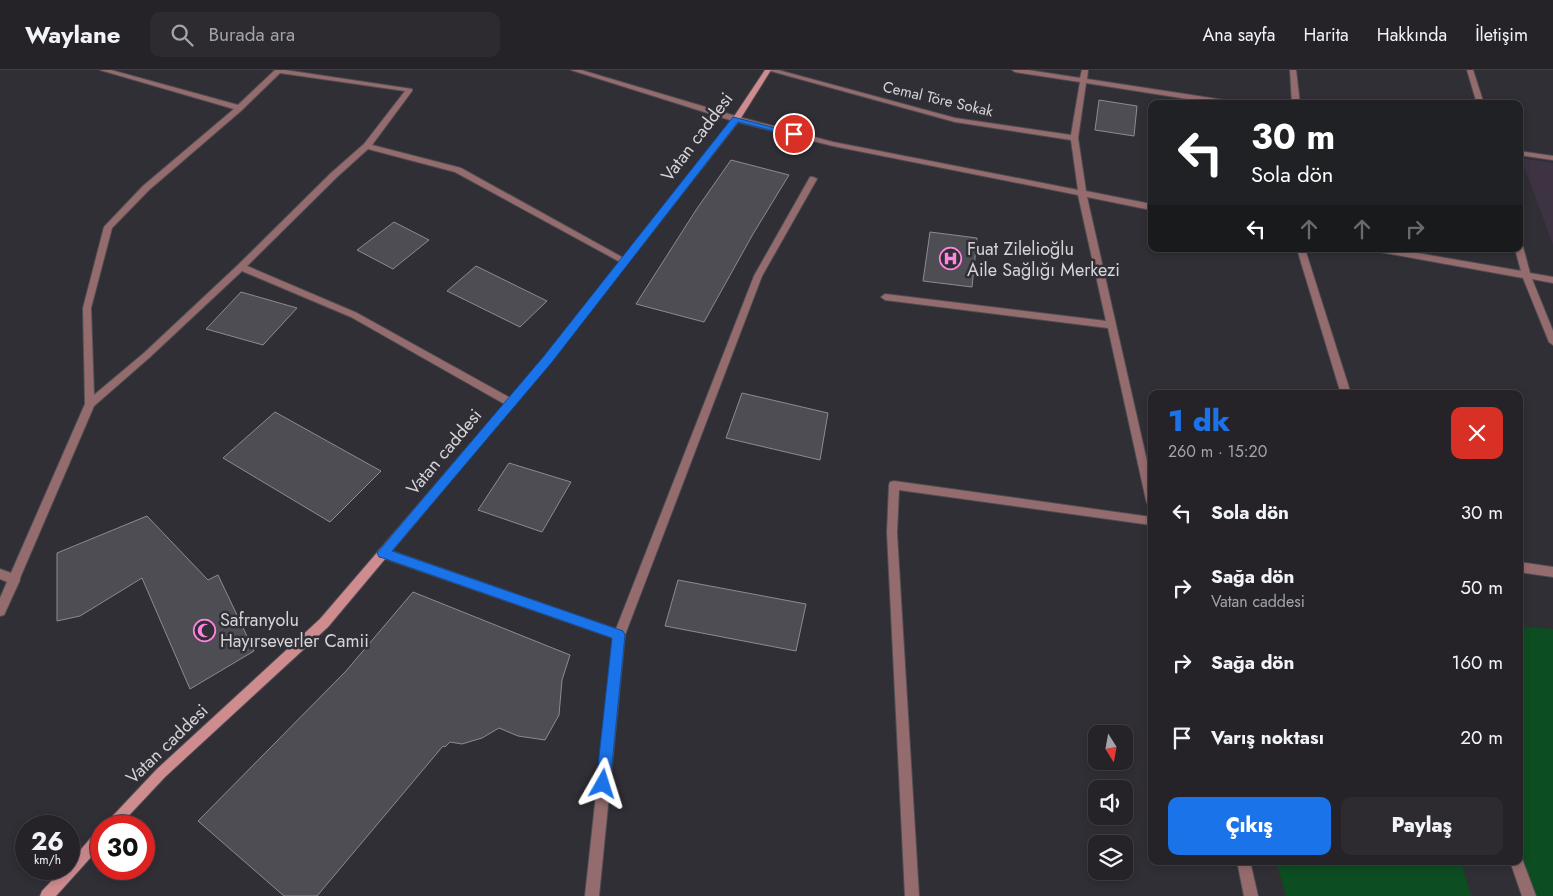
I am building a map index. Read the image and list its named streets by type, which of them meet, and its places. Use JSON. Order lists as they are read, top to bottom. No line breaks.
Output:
{"streets":{"street":["Cemal Töre Sokak","Vatan caddesi"]},"crossings":[["Cemal Töre Sokak","Vatan caddesi"]],"places":{"hospital":["Fuat Zilelioğlu Aile Sağlığı Merkezi"],"mosque":["Safranyolu Hayırseverler Camii"]},"north":"bottom","page":{"header":"Waylane","search":"Burada ara","nav":["Ana sayfa","Harita","Hakkında","İletişim"],"turn":["30 m","Sola dön"],"heading":["1 dk","260 m · 15:20"],"list":[{"name":"Sola dön","value":"30 m"},{"name":"Sağa dön","note":"Vatan caddesi","value":"50 m"},{"name":"Sağa dön","value":"160 m"},{"name":"Varış noktası","value":"20 m"}],"buttons":["Çıkış","Paylaş"],"speed":"26 km/h","limit":"30"}}
